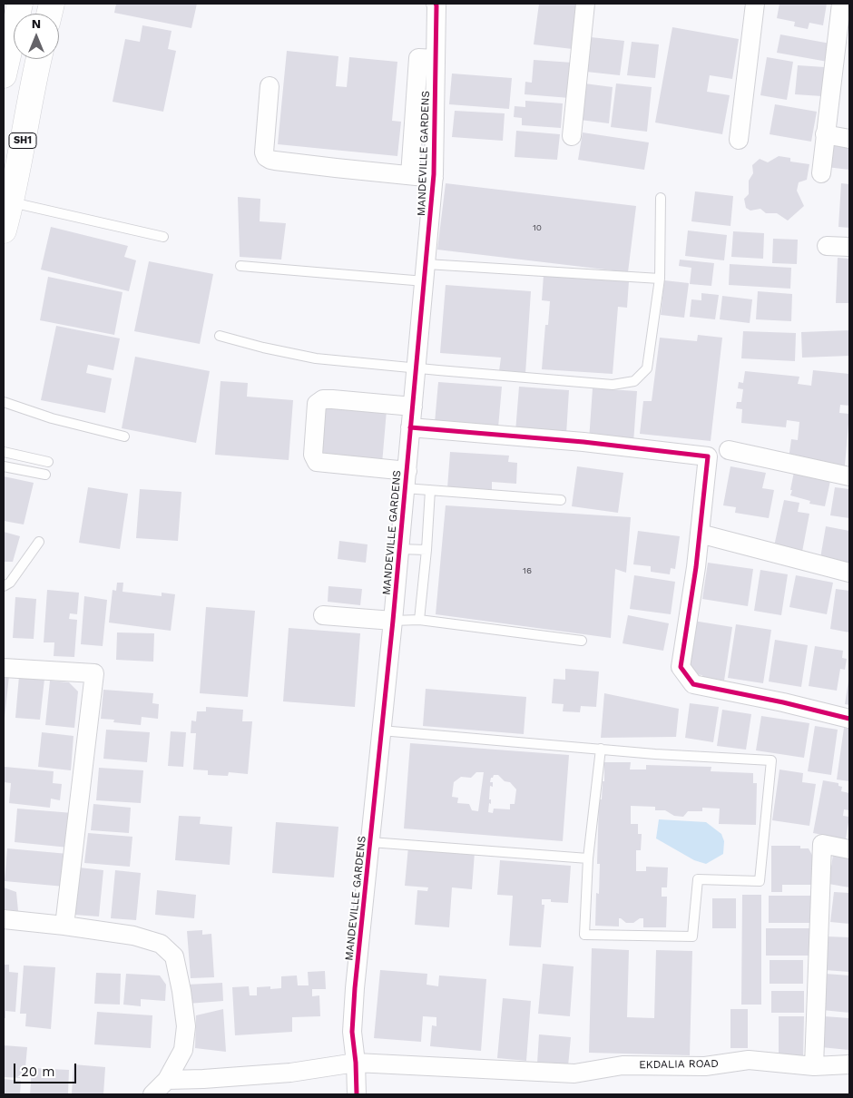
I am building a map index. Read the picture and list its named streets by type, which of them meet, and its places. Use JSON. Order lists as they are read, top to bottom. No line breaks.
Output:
{"streets":{"main road":["SH1"],"street":["MANDEVILLE GARDENS","EKDALIA ROAD"]},"crossings":[["MANDEVILLE GARDENS","EKDALIA ROAD"]],"house_numbers":["10","16"],"scale_bar":"20 m","north":"top"}
